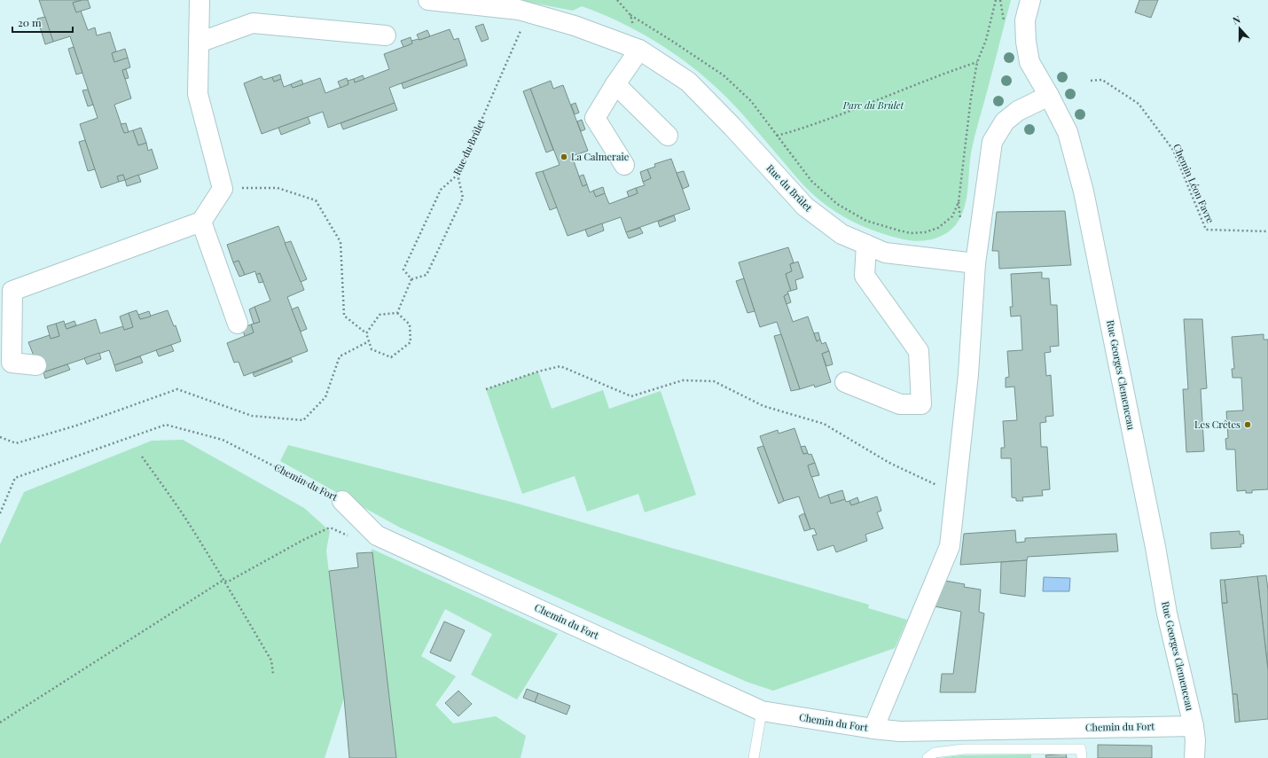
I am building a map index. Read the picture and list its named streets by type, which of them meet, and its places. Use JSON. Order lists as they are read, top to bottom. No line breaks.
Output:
{"streets":{"street":["Rue du Brûlet","Rue Georges Clemenceau","Chemin du Fort"],"path":["Chemin Léon Favre"]},"crossings":[["Rue Georges Clemenceau","Chemin du Fort"]],"parks":["Parc du Brûlet"],"places":["La Calmeraie","Les Crêtes"],"scale_bar":"20 m","north":"top"}
